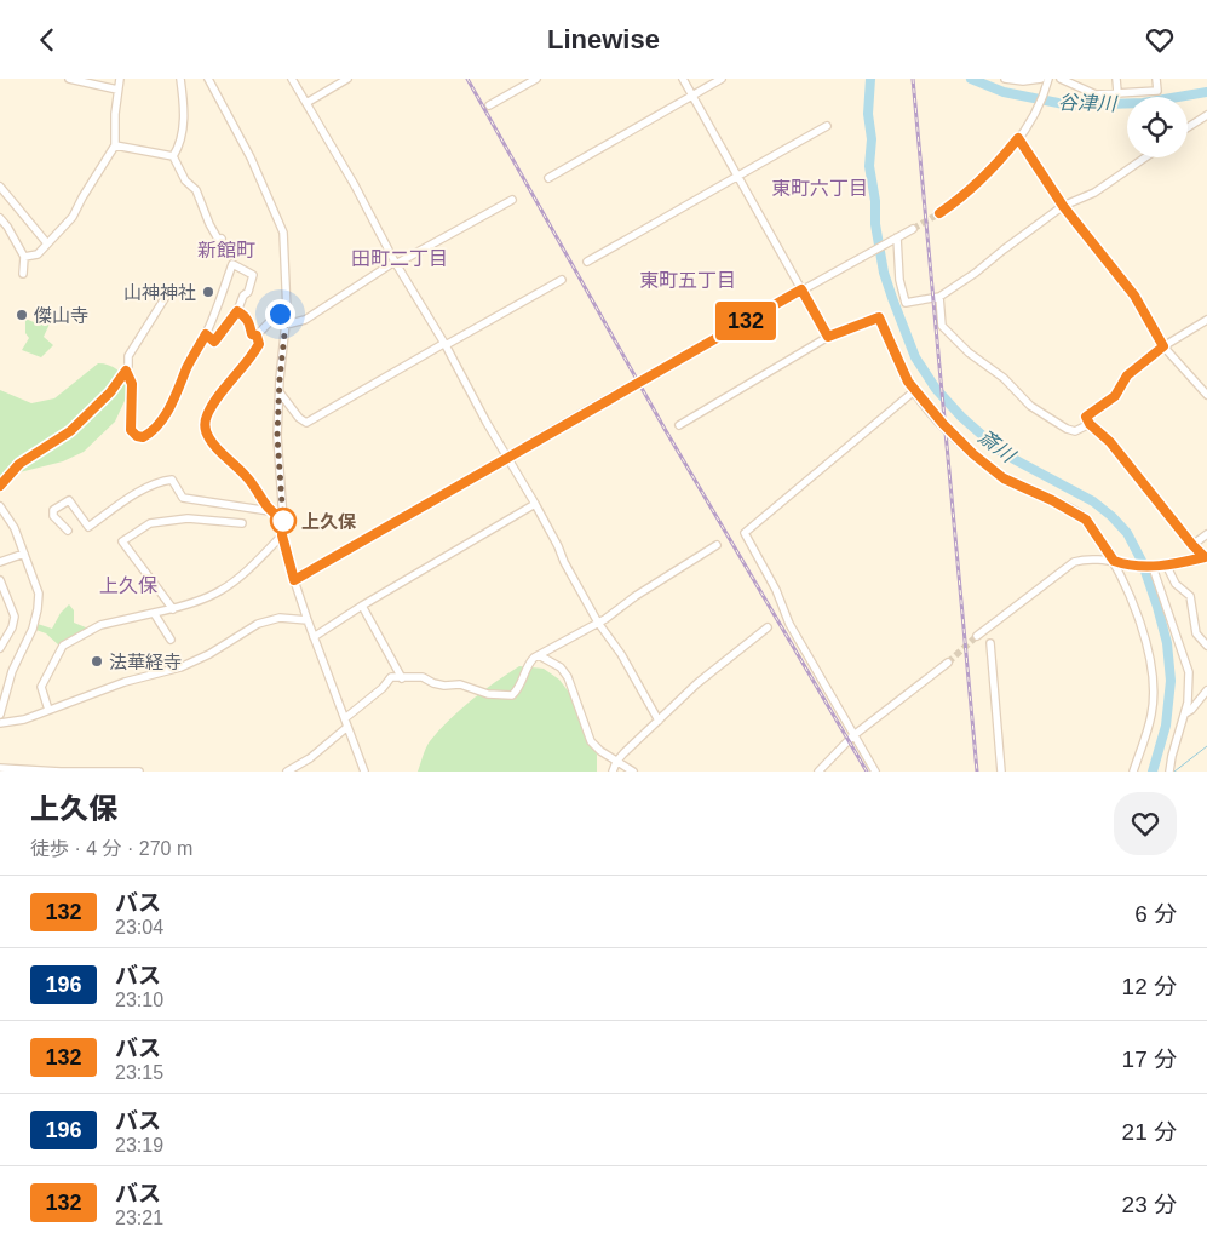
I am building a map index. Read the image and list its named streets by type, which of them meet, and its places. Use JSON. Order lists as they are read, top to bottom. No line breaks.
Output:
{"districts":["東町六丁目","新館町","田町二丁目","東町五丁目","上久保"],"water":["谷津川","斎川"],"places":["山神神社","傑山寺","上久保","法華経寺"],"lines":["bus line 132"],"page":{"header":"Linewise","on_map":"132","heading":["上久保","徒歩 · 4 分 · 270 m"],"list":[{"mark":"132","name":"バス","note":"23:04","value":"6 分"},{"mark":"196","name":"バス","note":"23:10","value":"12 分"},{"mark":"132","name":"バス","note":"23:15","value":"17 分"},{"mark":"196","name":"バス","note":"23:19","value":"21 分"},{"mark":"132","name":"バス","note":"23:21","value":"23 分"}]}}
